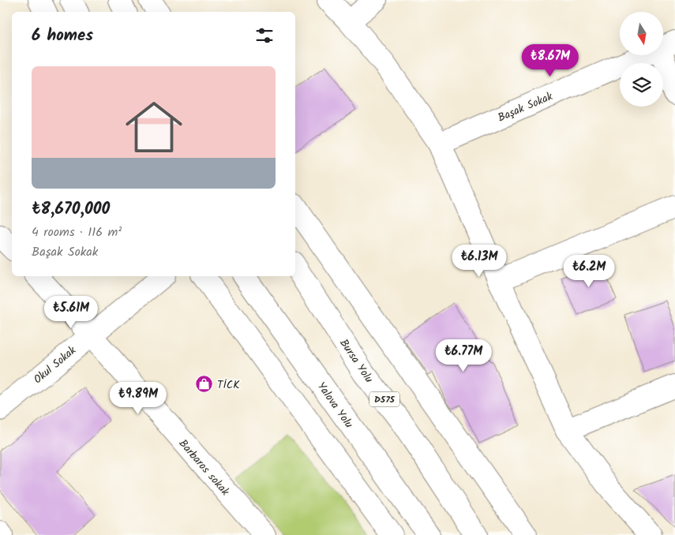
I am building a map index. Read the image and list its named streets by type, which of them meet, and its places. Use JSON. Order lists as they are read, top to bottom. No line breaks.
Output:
{"streets":{"main road":["Başak Sokak","Bursa Yolu","Okul Sokak","D575","Yalova Yolu","Barbaros sokak"]},"crossings":[["Okul Sokak","Barbaros sokak"]],"places":{"shop":["TİCK"]},"north":"bottom","page":{"heading":"6 homes","price":["₺8.67M","₺6.13M","₺6.2M","₺5.61M","₺6.77M","₺9.89M"],"list":[{"name":"₺8,670,000","note":"4 rooms · 116 m² · Başak Sokak"}]}}
